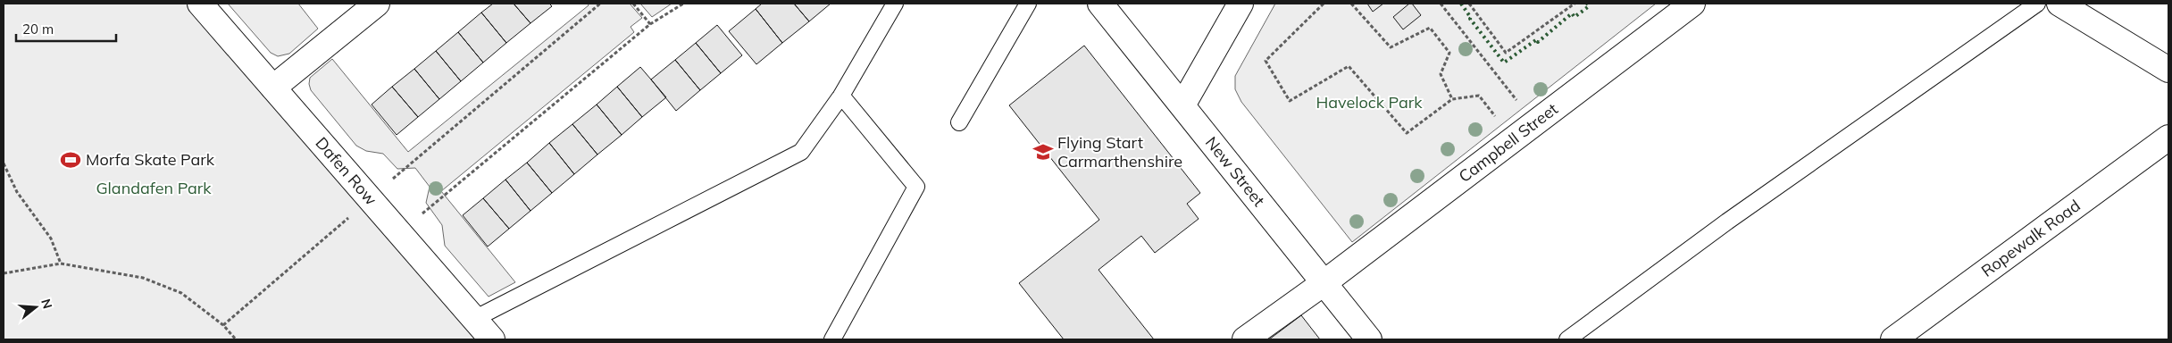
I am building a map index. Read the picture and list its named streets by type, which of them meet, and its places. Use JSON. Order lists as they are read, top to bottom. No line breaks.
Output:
{"streets":{"street":["Campbell Street","Dafen Row","New Street","Ropewalk Road"]},"crossings":[["Campbell Street","New Street"]],"parks":["Havelock Park","Glandafen Park"],"places":{"school or university":["Flying Start Carmarthenshire"],"sports":["Morfa Skate Park"]},"scale_bar":"20 m","north":"right"}
